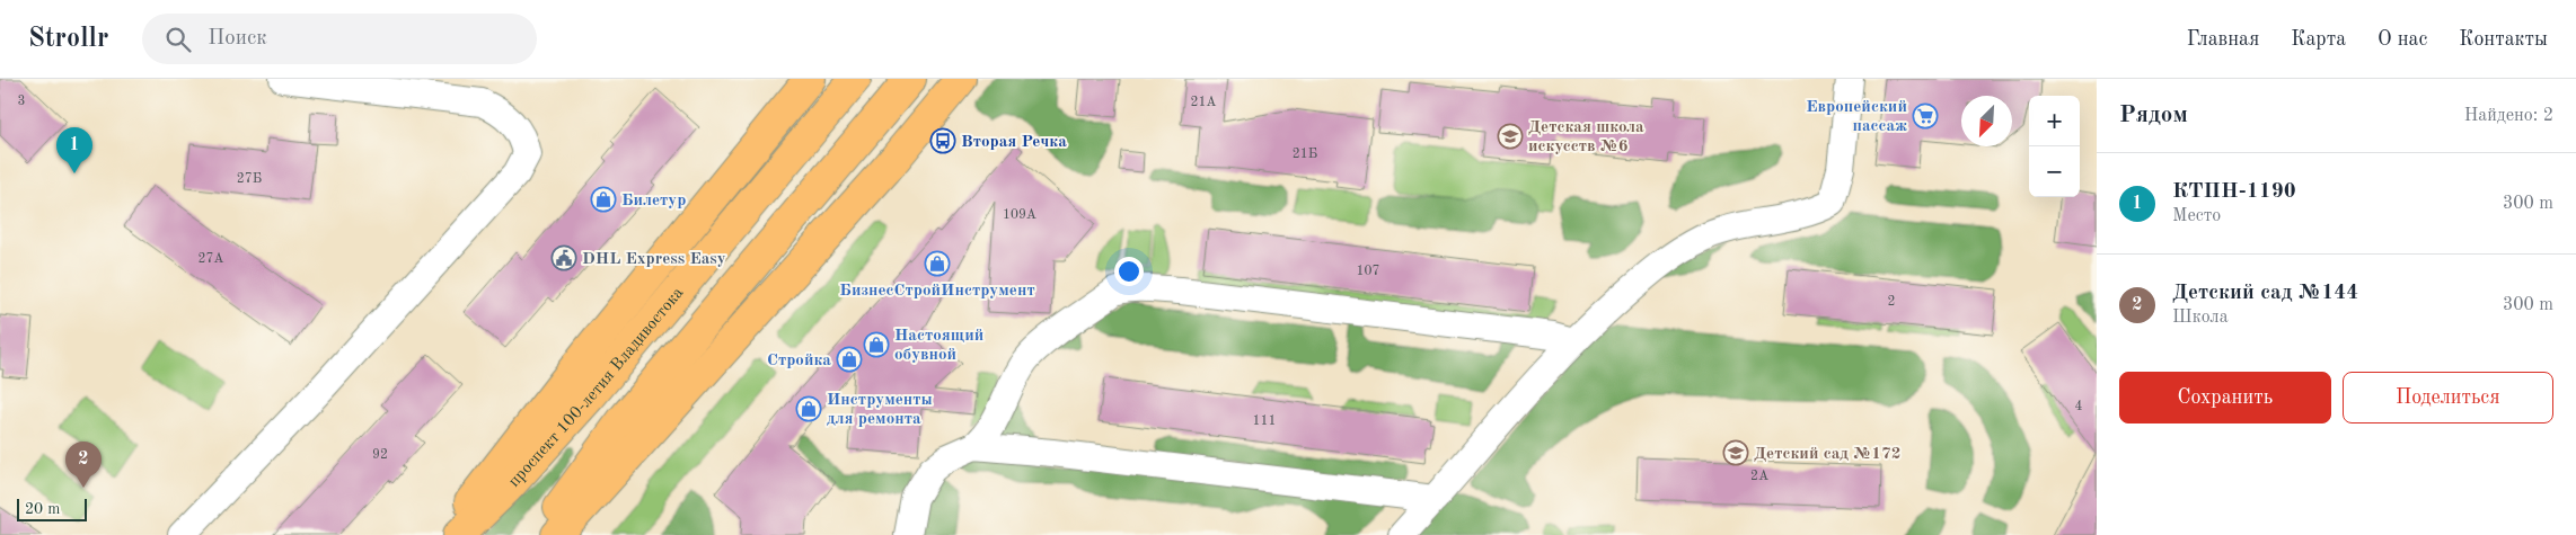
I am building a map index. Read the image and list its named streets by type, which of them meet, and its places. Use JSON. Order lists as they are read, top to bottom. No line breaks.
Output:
{"streets":{"highway":["проспект 100-летия Владивостока"]},"places":{"supermarket":["Европейский пассаж"],"school or university":["Детская школа искусств №6","Детский сад №172"],"bus stop":["Вторая Речка"],"shop":["Билетур","БизнесСтройИнструмент","Настоящий обувной","Стройка","Инструменты для ремонта"],"public building":["DHL Express Easy"]},"house_numbers":["3","21А","21Б","27Б","109А","27А","107","2","4","111","92","2А"],"scale_bar":"20 m","north":"bottom left","page":{"header":"Strollr","search":"Поиск","nav":["Главная","Карта","О нас","Контакты"],"heading":["Рядом","Найдено: 2"],"map_buttons":["+","−"],"pins":["1","2"],"list":[{"mark":"1","name":"КТПН-1190","note":"Место","value":"300 m"},{"mark":"2","name":"Детский сад №144","note":"Школа","value":"300 m"}],"buttons":["Сохранить","Поделиться"],"scale":"20 m"}}
